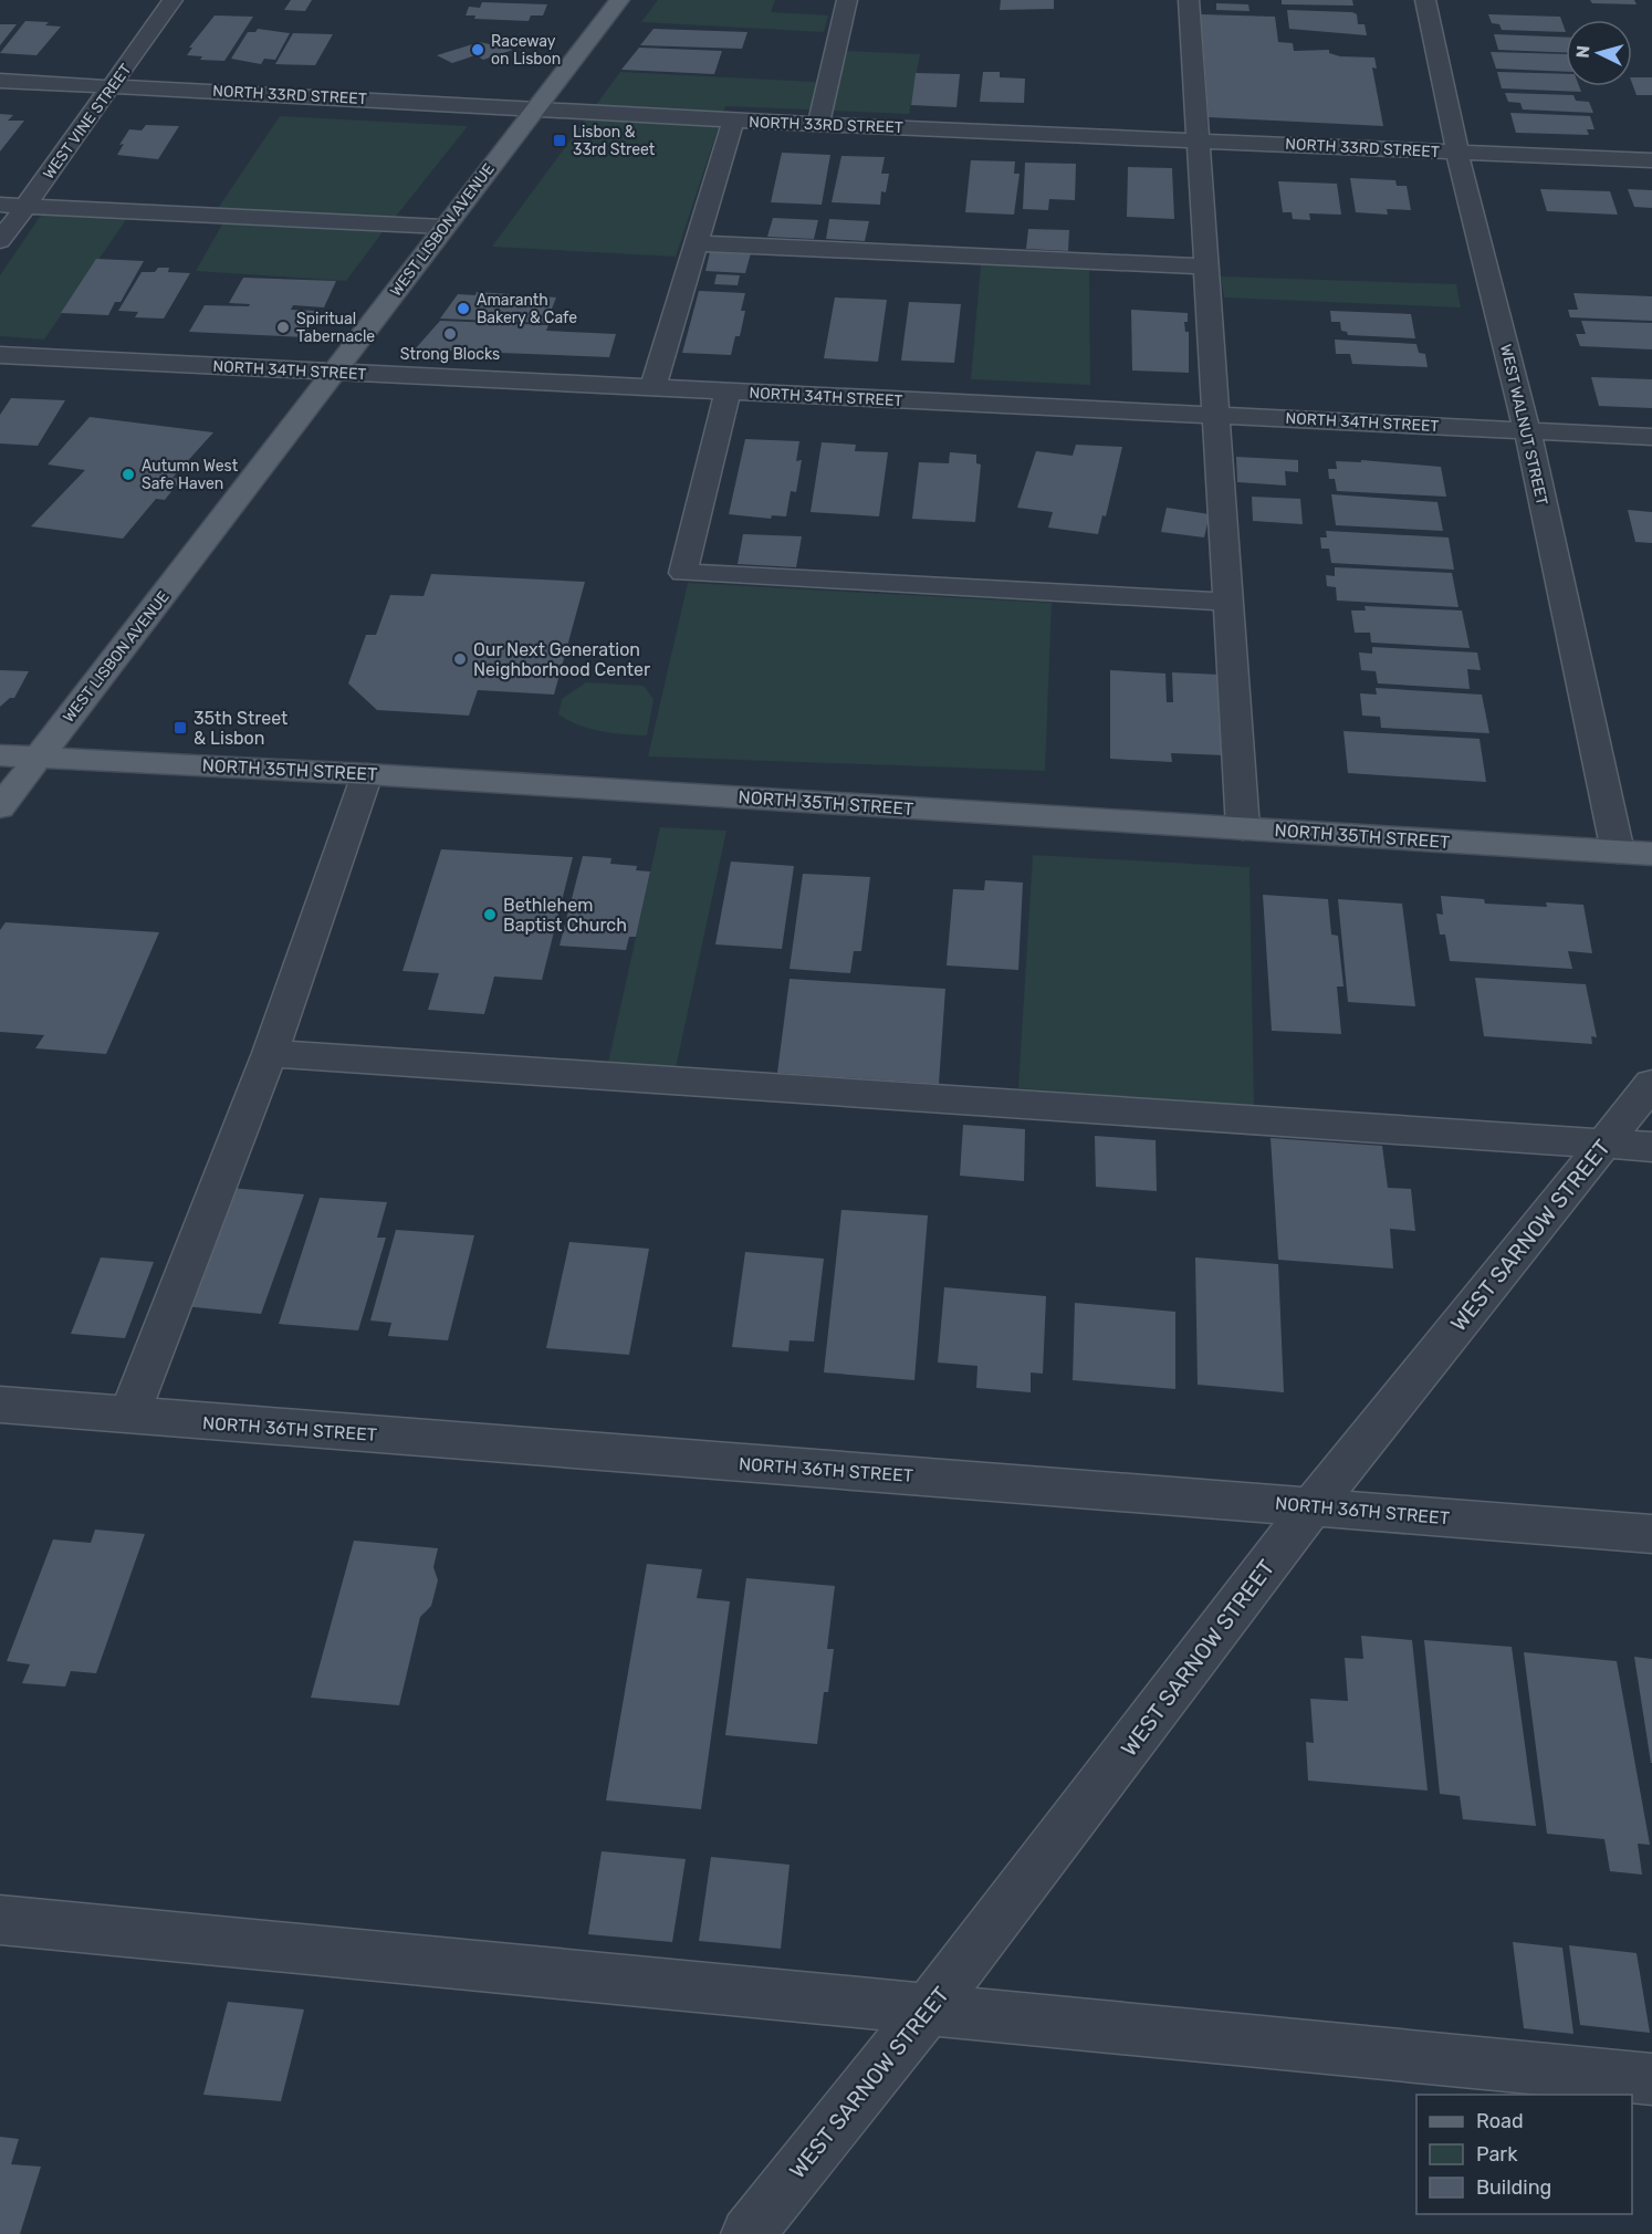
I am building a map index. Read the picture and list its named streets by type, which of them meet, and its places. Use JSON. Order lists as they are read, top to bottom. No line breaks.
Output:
{"streets":{"main road":["WEST LISBON AVENUE","NORTH 35TH STREET"],"street":["NORTH 33RD STREET","WEST VINE STREET","NORTH 34TH STREET","WEST WALNUT STREET","WEST SARNOW STREET","NORTH 36TH STREET"]},"crossings":[["NORTH 33RD STREET","WEST VINE STREET"],["NORTH 33RD STREET","WEST LISBON AVENUE"],["NORTH 33RD STREET","WEST WALNUT STREET"],["WEST LISBON AVENUE","NORTH 34TH STREET"],["WEST LISBON AVENUE","NORTH 35TH STREET"],["NORTH 34TH STREET","WEST WALNUT STREET"],["WEST WALNUT STREET","NORTH 35TH STREET"],["WEST SARNOW STREET","NORTH 36TH STREET"]],"places":{"other":["Raceway on Lisbon","Amaranth Bakery & Cafe","Spiritual Tabernacle","Strong Blocks","Autumn West Safe Haven","Our Next Generation Neighborhood Center","Bethlehem Baptist Church"],"transit":["Lisbon & 33rd Street","35th Street & Lisbon"]},"legend":["Road","Park","Building"],"north":"left"}
